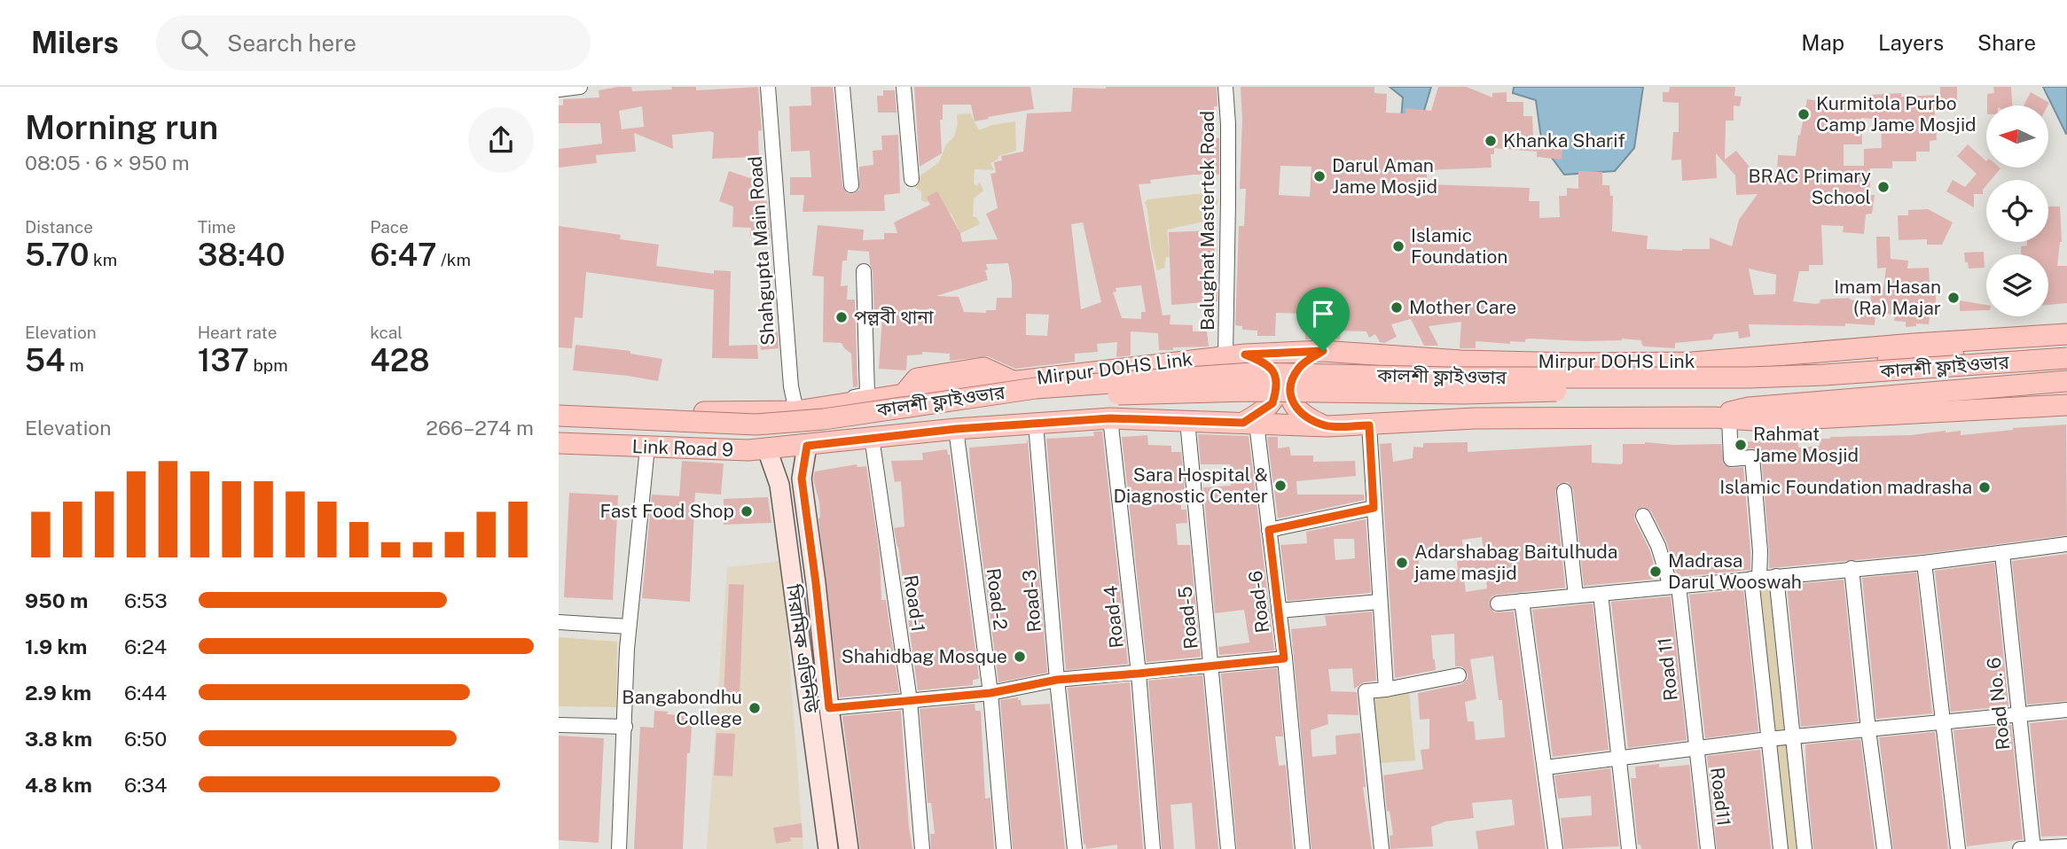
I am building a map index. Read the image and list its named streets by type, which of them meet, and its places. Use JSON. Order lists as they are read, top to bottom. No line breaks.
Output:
{"streets":{"main road":["Mirpur DOHS Link","কালশী ফ্লাইওভার","Link Road 9","সিরামিক এভিনিউ"],"street":["Balughat Mastertek Road","Shahgupta Main Road","Road-2","Road-3","Road-6","Road-1","Road-4","Road-5","Road 11","Road No. 6","Road11"]},"crossings":[["Balughat Mastertek Road","Mirpur DOHS Link"],["Shahgupta Main Road","Mirpur DOHS Link"],["Shahgupta Main Road","Link Road 9"],["Mirpur DOHS Link","কালশী ফ্লাইওভার"],["Mirpur DOHS Link","Link Road 9"],["Link Road 9","সিরামিক এভিনিউ"],["Road 11","Road11"]],"places":["Kurmitola Purbo Camp Jame Mosjid","Khanka Sharif","Darul Aman Jame Mosjid","BRAC Primary School","Islamic Foundation","Imam Hasan (Ra) Majar","Mother Care","পল্লবী থানা","Rahmat Jame Mosjid","Sara Hospital & Diagnostic Center","Islamic Foundation madrasha","Fast Food Shop","Adarshabag Baitulhuda jame masjid","Madrasa Darul Wooswah","Shahidbag Mosque","Bangabondhu College"],"north":"left","page":{"header":"Milers","search":"Search here","nav":["Map","Layers","Share"],"heading":["Morning run","08:05 · 6 × 950 m"],"stats":[["Distance","5.70 km"],["Time","38:40"],["Pace","6:47 /km"],["Elevation","54 m"],["Heart rate","137 bpm"],["kcal","428"]],"chart":["Elevation","266–274 m"],"list":[{"name":"950 m","note":"6:53"},{"name":"1.9 km","note":"6:24"},{"name":"2.9 km","note":"6:44"},{"name":"3.8 km","note":"6:50"},{"name":"4.8 km","note":"6:34"}]}}
